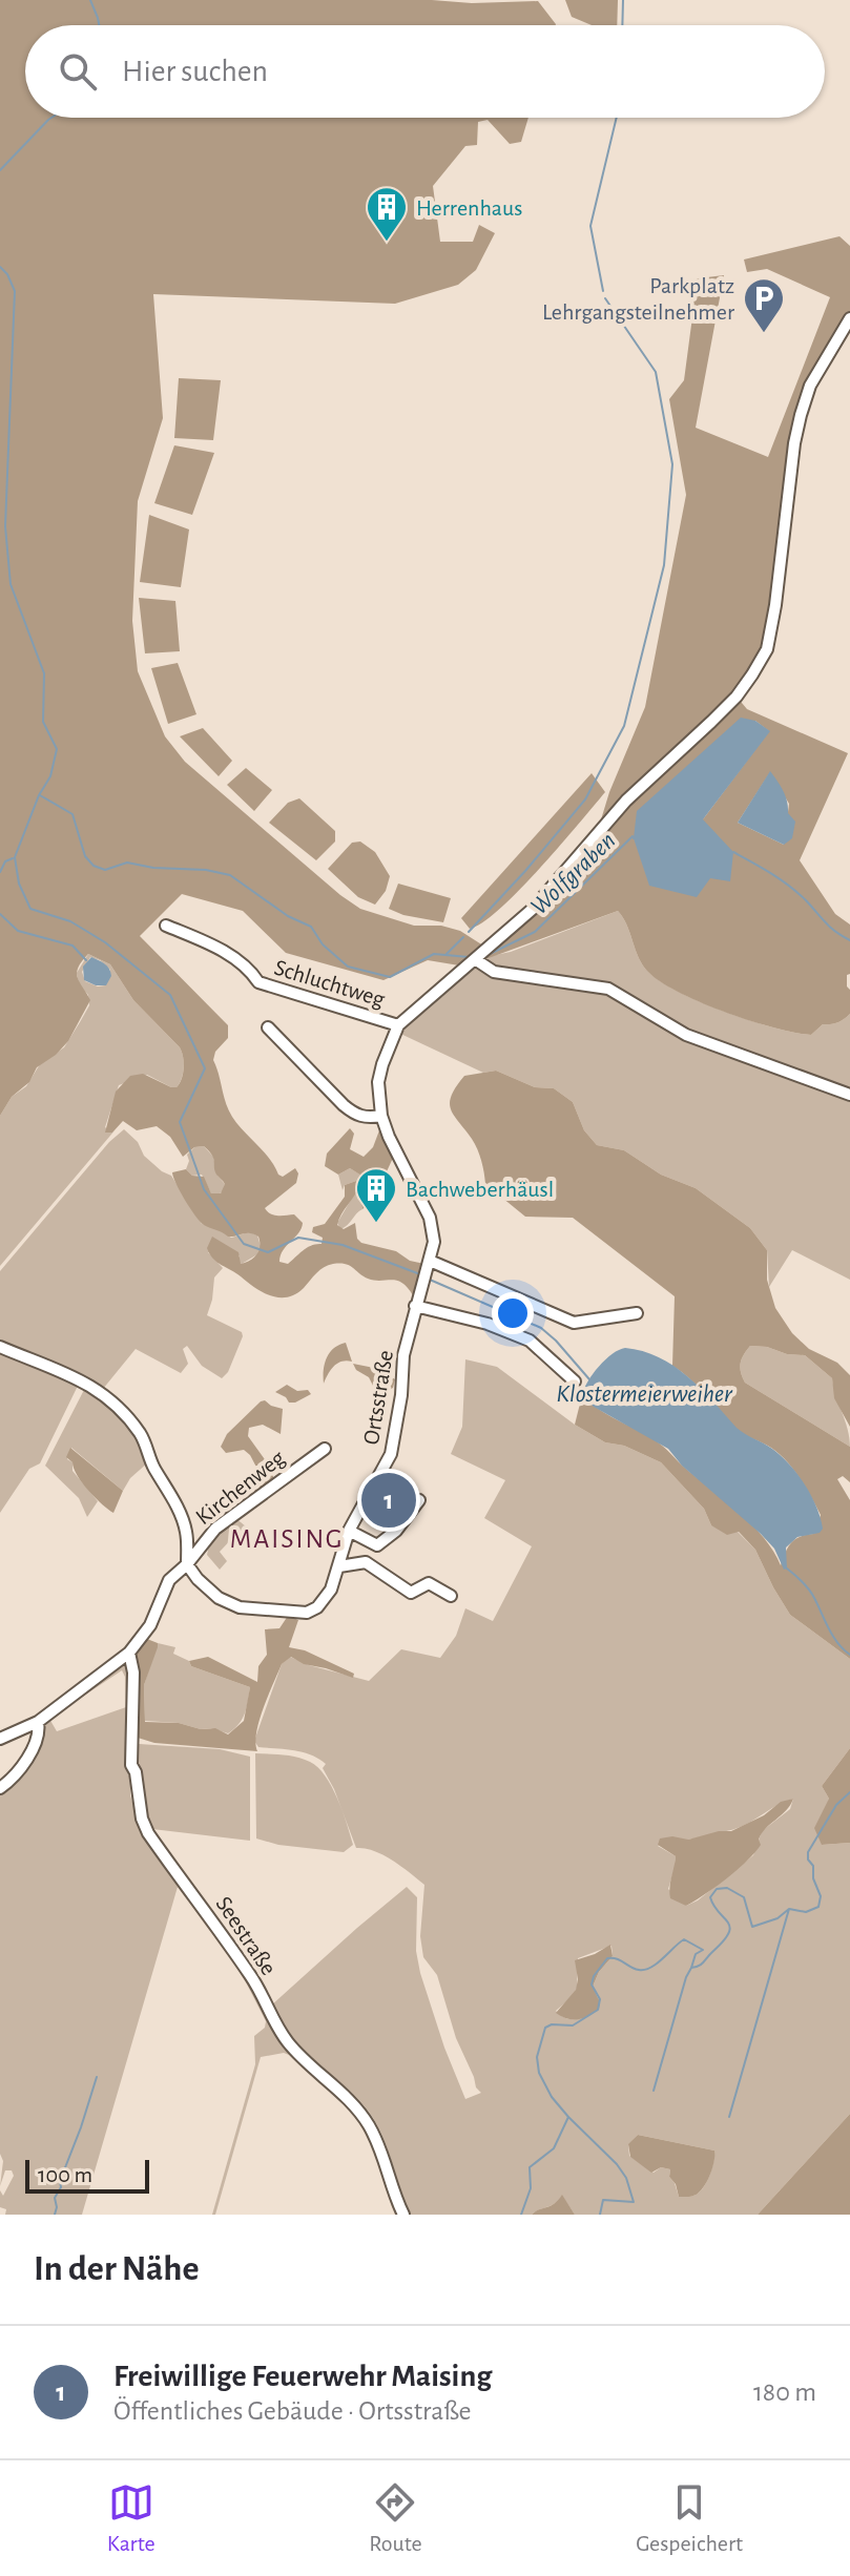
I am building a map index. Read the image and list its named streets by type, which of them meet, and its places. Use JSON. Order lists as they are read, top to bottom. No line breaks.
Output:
{"streets":{"street":["Schluchtweg","Ortsstraße","Kirchenweg","Seestraße"]},"crossings":[["Schluchtweg","Ortsstraße"],["Ortsstraße","Kirchenweg"]],"districts":["MAISING"],"water":["Wolfgraben","Klostermeierweiher"],"places":{"building":["Herrenhaus","Bachweberhäusl"],"parking":["Parkplatz Lehrgangsteilnehmer"]},"scale_bar":"100 m","page":{"search":"Hier suchen","pins":"1","scale":"100 m","heading":"In der Nähe","list":[{"mark":"1","name":"Freiwillige Feuerwehr Maising","note":"Öffentliches Gebäude · Ortsstraße","value":"180 m"}],"nav":["Karte","Route","Gespeichert"]}}
